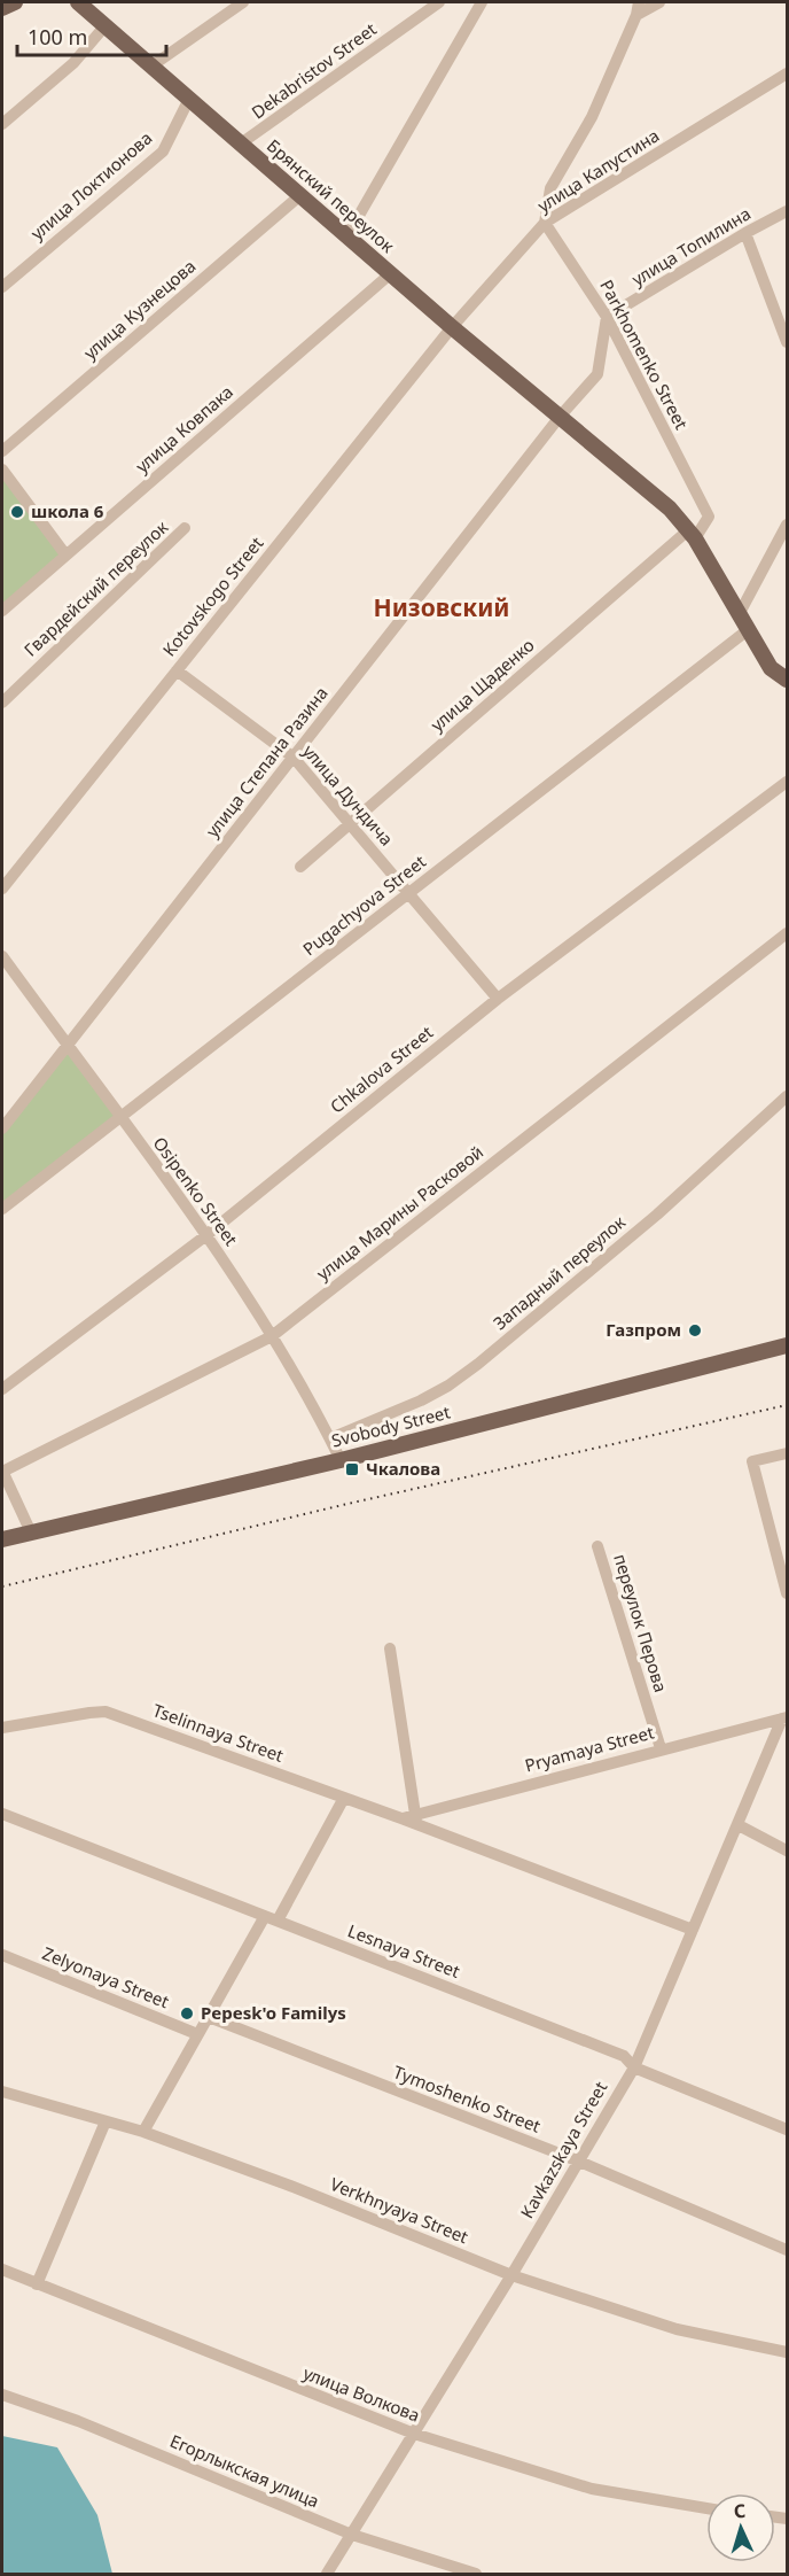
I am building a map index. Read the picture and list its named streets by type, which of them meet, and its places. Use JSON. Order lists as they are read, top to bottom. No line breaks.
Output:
{"streets":{"main road":["Брянский переулок","Svobody Street"],"street":["Dekabristov Street","улица Капустина","улица Локтионова","улица Топилина","улица Кузнецова","Parkhomenko Street","улица Ковпака","Гвардейский переулок","Kotovskogo Street","улица Щаденко","улица Степана Разина","улица Дундича","Pugachyova Street","Chkalova Street","Osipenko Street","улица Марины Расковой","Западный переулок","переулок Перова","Tselinnaya Street","Pryamaya Street","Lesnaya Street","Zelyonaya Street","Tymoshenko Street","Kavkazskaya Street","Verkhnyaya Street","улица Волкова","Егорлыкская улица"]},"crossings":[["Dekabristov Street","Брянский переулок"],["улица Капустина","Брянский переулок"],["улица Капустина","Parkhomenko Street"],["улица Капустина","Kotovskogo Street"],["улица Локтионова","Брянский переулок"],["Брянский переулок","улица Кузнецова"],["Брянский переулок","Parkhomenko Street"],["Брянский переулок","улица Ковпака"],["Брянский переулок","Kotovskogo Street"],["Брянский переулок","улица Щаденко"],["Брянский переулок","улица Степана Разина"],["Брянский переулок","Pugachyova Street"],["улица Топилина","Parkhomenko Street"],["Parkhomenko Street","улица Щаденко"],["Kotovskogo Street","улица Дундича"],["улица Щаденко","улица Дундича"],["улица Степана Разина","улица Дундича"],["улица Степана Разина","Osipenko Street"],["улица Дундича","Pugachyova Street"],["улица Дундича","Chkalova Street"],["Pugachyova Street","Osipenko Street"],["Chkalova Street","Osipenko Street"],["Osipenko Street","улица Марины Расковой"],["Osipenko Street","Западный переулок"],["Osipenko Street","Svobody Street"],["переулок Перова","Pryamaya Street"],["Tselinnaya Street","Pryamaya Street"],["Pryamaya Street","Kavkazskaya Street"],["Lesnaya Street","Kavkazskaya Street"],["Tymoshenko Street","Kavkazskaya Street"],["Kavkazskaya Street","Verkhnyaya Street"],["Kavkazskaya Street","улица Волкова"],["Kavkazskaya Street","Егорлыкская улица"]],"districts":["Низовский"],"places":{"other":["школа 6","Газпром","Pepesk'o Familys"],"transit":["Чкалова"]},"scale_bar":"100 m","north":"top"}
